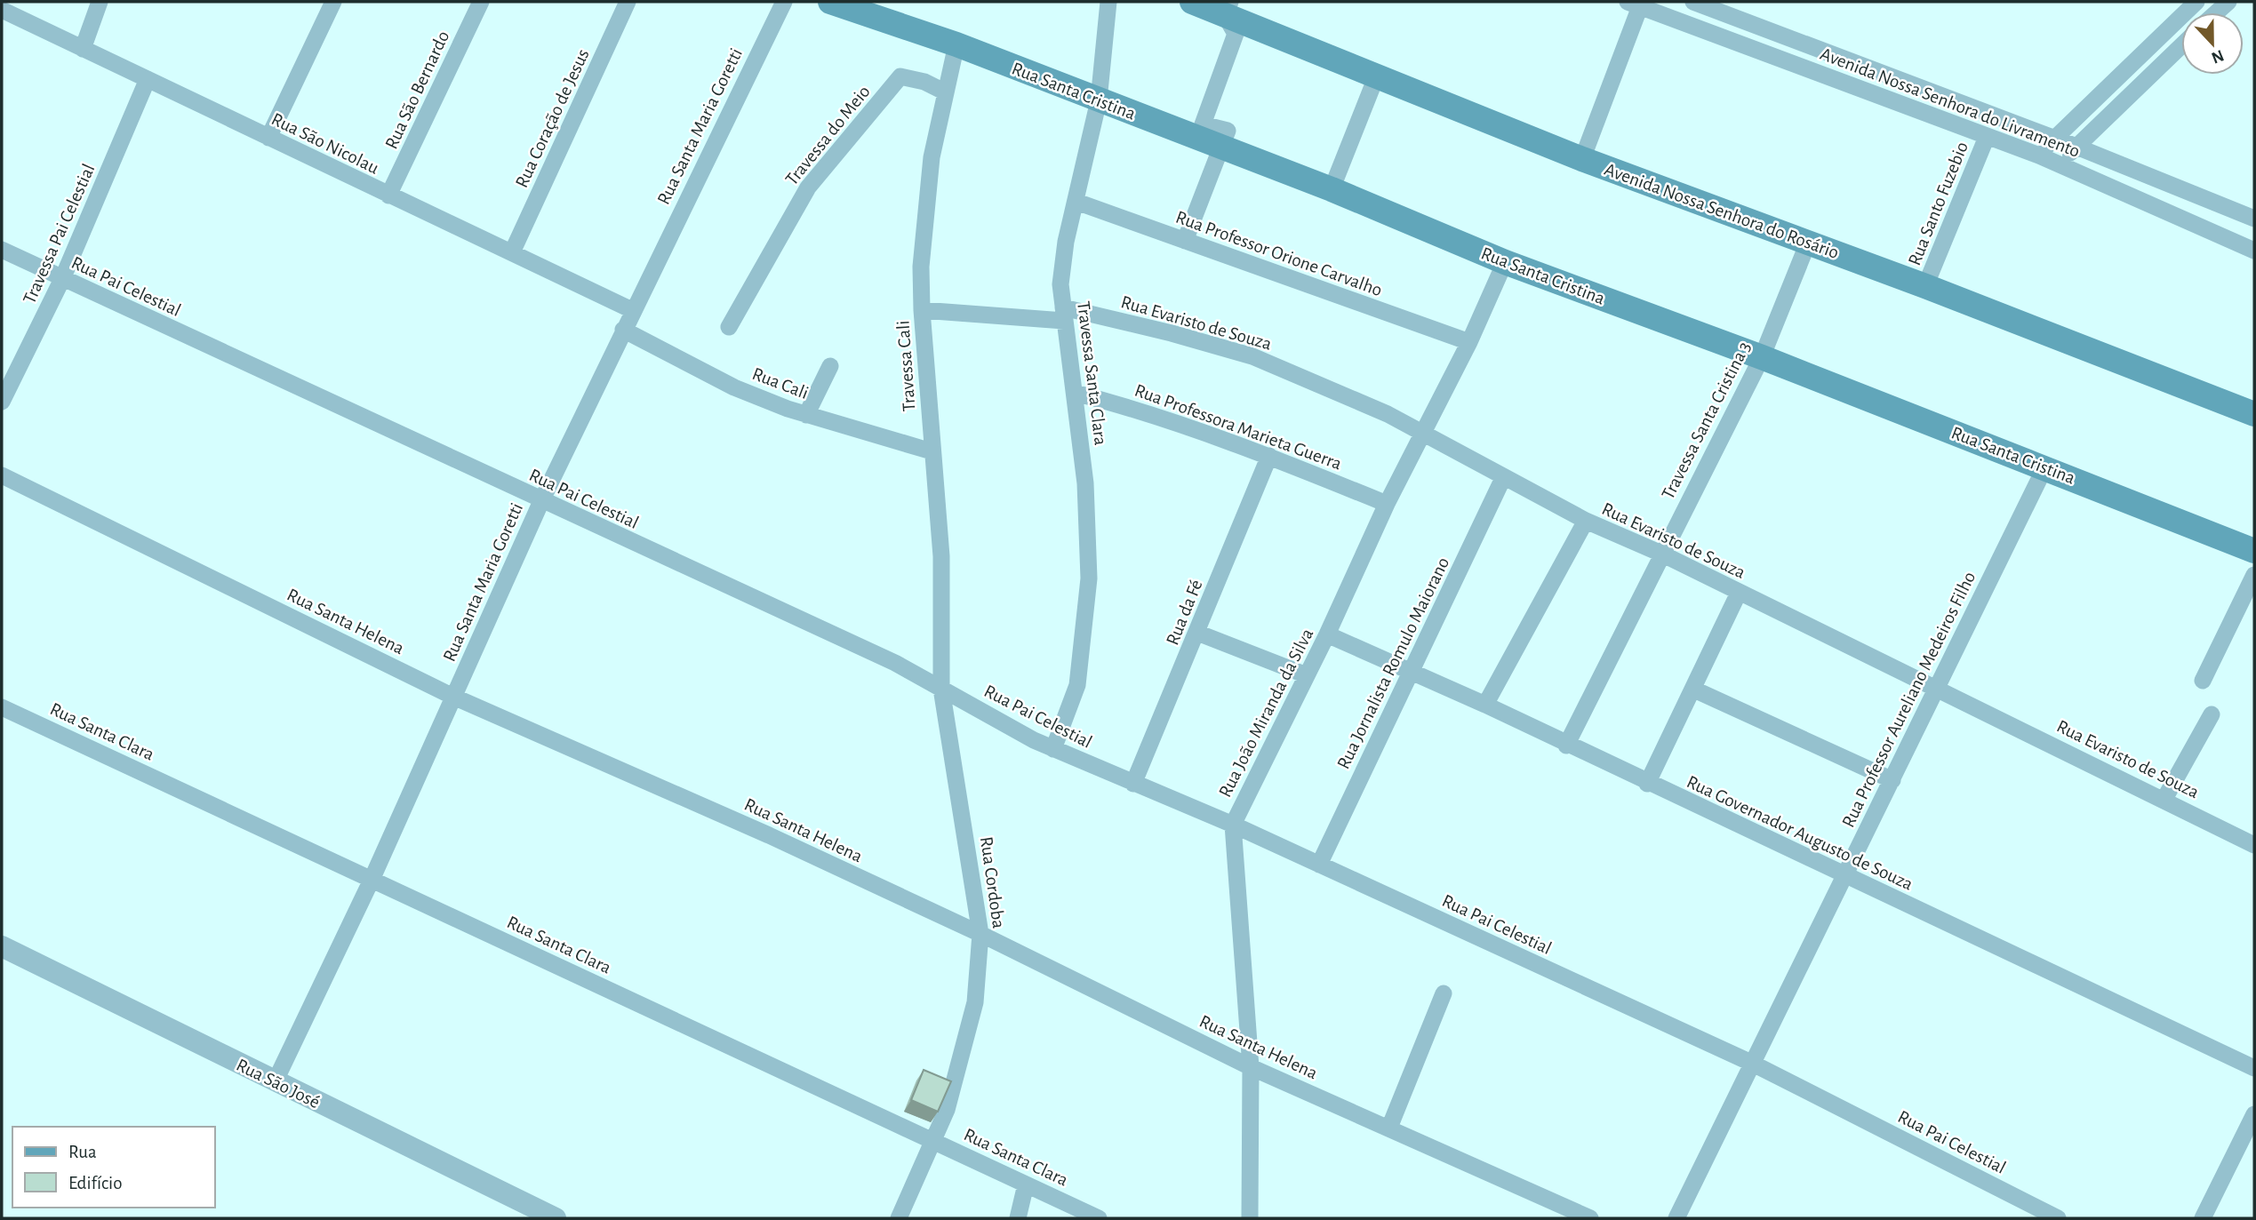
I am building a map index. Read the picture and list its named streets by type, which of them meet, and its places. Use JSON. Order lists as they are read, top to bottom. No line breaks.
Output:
{"streets":{"main road":["Rua Santa Cristina","Avenida Nossa Senhora do Rosário"],"street":["Rua São Bernardo","Avenida Nossa Senhora do Livramento","Rua Coração de Jesus","Rua Santa Maria Goretti","Travessa do Meio","Rua São Nicolau","Rua Santo Fuzebio","Travessa Pai Celestial","Rua Professor Orione Carvalho","Rua Pai Celestial","Rua Evaristo de Souza","Travessa Cali","Travessa Santa Clara","Rua Cali","Travessa Santa Cristina 3","Rua Professora Marieta Guerra","Rua da Fé","Rua Santa Helena","Rua Jornalista Romulo Maiorano","Rua Professor Aureliano Medeiros Filho","Rua João Miranda da Silva","Rua Santa Clara","Rua Governador Augusto de Souza","Rua Cordoba","Rua São José"]},"crossings":[["Rua São Bernardo","Rua São Nicolau"],["Rua Santa Cristina","Travessa Cali"],["Rua Santa Cristina","Travessa Santa Clara"],["Rua Santa Cristina","Travessa Santa Cristina 3"],["Rua Santa Cristina","Rua Professor Aureliano Medeiros Filho"],["Rua Santa Cristina","Rua João Miranda da Silva"],["Avenida Nossa Senhora do Livramento","Rua Santo Fuzebio"],["Rua Coração de Jesus","Rua São Nicolau"],["Rua Santa Maria Goretti","Rua São Nicolau"],["Rua Santa Maria Goretti","Rua Pai Celestial"],["Rua Santa Maria Goretti","Rua Cali"],["Rua Santa Maria Goretti","Rua Santa Helena"],["Rua Santa Maria Goretti","Rua Santa Clara"],["Rua Santa Maria Goretti","Rua São José"],["Travessa do Meio","Travessa Cali"],["Rua São Nicolau","Travessa Pai Celestial"],["Rua Santo Fuzebio","Avenida Nossa Senhora do Rosário"],["Avenida Nossa Senhora do Rosário","Travessa Santa Cristina 3"],["Travessa Pai Celestial","Rua Pai Celestial"],["Rua Professor Orione Carvalho","Travessa Santa Clara"],["Rua Professor Orione Carvalho","Rua João Miranda da Silva"],["Rua Pai Celestial","Travessa Cali"],["Rua Pai Celestial","Travessa Santa Clara"],["Rua Pai Celestial","Rua da Fé"],["Rua Pai Celestial","Rua Jornalista Romulo Maiorano"],["Rua Pai Celestial","Rua Professor Aureliano Medeiros Filho"],["Rua Pai Celestial","Rua João Miranda da Silva"],["Rua Pai Celestial","Rua Cordoba"],["Rua Evaristo de Souza","Travessa Cali"],["Rua Evaristo de Souza","Travessa Santa Clara"],["Rua Evaristo de Souza","Travessa Santa Cristina 3"],["Rua Evaristo de Souza","Rua Jornalista Romulo Maiorano"],["Rua Evaristo de Souza","Rua Professor Aureliano Medeiros Filho"],["Rua Evaristo de Souza","Rua João Miranda da Silva"],["Travessa Cali","Rua Cali"],["Travessa Cali","Rua Cordoba"],["Travessa Santa Clara","Rua Professora Marieta Guerra"],["Travessa Santa Cristina 3","Rua Governador Augusto de Souza"],["Rua Professora Marieta Guerra","Rua da Fé"],["Rua Professora Marieta Guerra","Rua João Miranda da Silva"],["Rua Santa Helena","Rua João Miranda da Silva"],["Rua Santa Helena","Rua Cordoba"],["Rua Jornalista Romulo Maiorano","Rua Governador Augusto de Souza"],["Rua Professor Aureliano Medeiros Filho","Rua Governador Augusto de Souza"],["Rua João Miranda da Silva","Rua Governador Augusto de Souza"],["Rua Santa Clara","Rua Cordoba"]],"legend":["Rua","Edifício"],"north":"bottom"}
